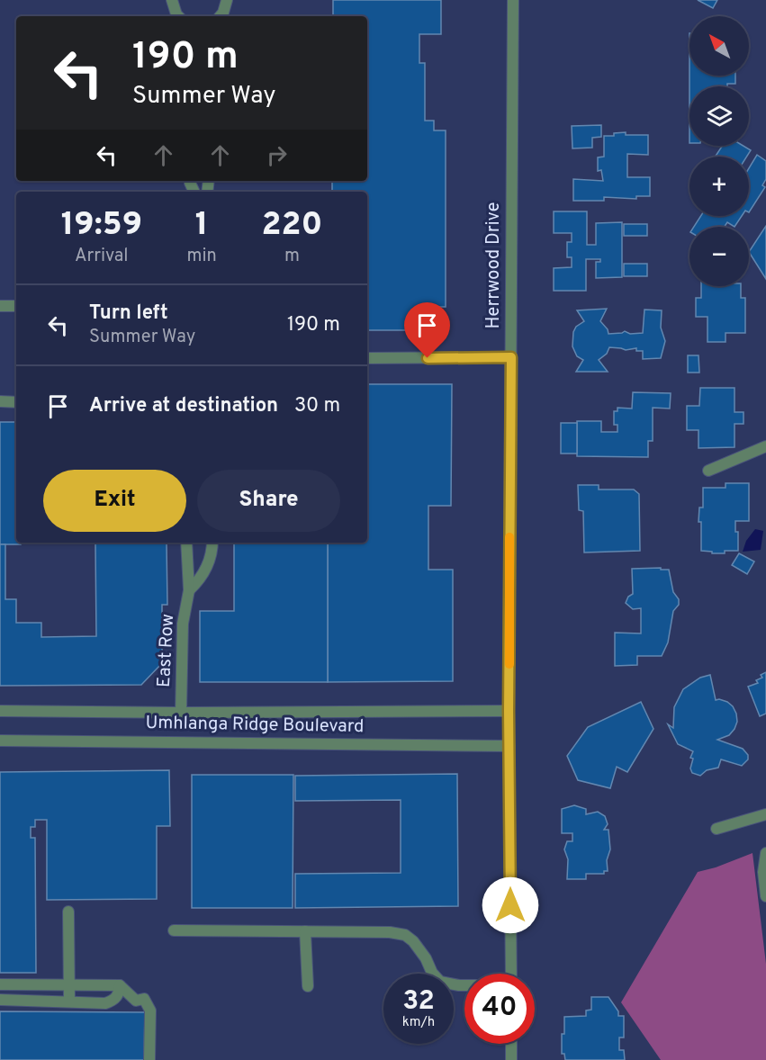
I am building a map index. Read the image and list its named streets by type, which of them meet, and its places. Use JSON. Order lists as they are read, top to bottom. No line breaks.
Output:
{"streets":{"street":["Herrwood Drive","East Row","Umhlanga Ridge Boulevard"]},"crossings":[["Herrwood Drive","Umhlanga Ridge Boulevard"],["East Row","Umhlanga Ridge Boulevard"]],"north":"top left","page":{"map_buttons":["+","−"],"turn":["190 m","Summer Way"],"eta":["19:59","Arrival","1","min","220","m"],"list":[{"name":"Turn left","note":"Summer Way","value":"190 m"},{"name":"Arrive at destination","value":"30 m"}],"buttons":["Exit","Share"],"speed":"32 km/h","limit":"40"}}
